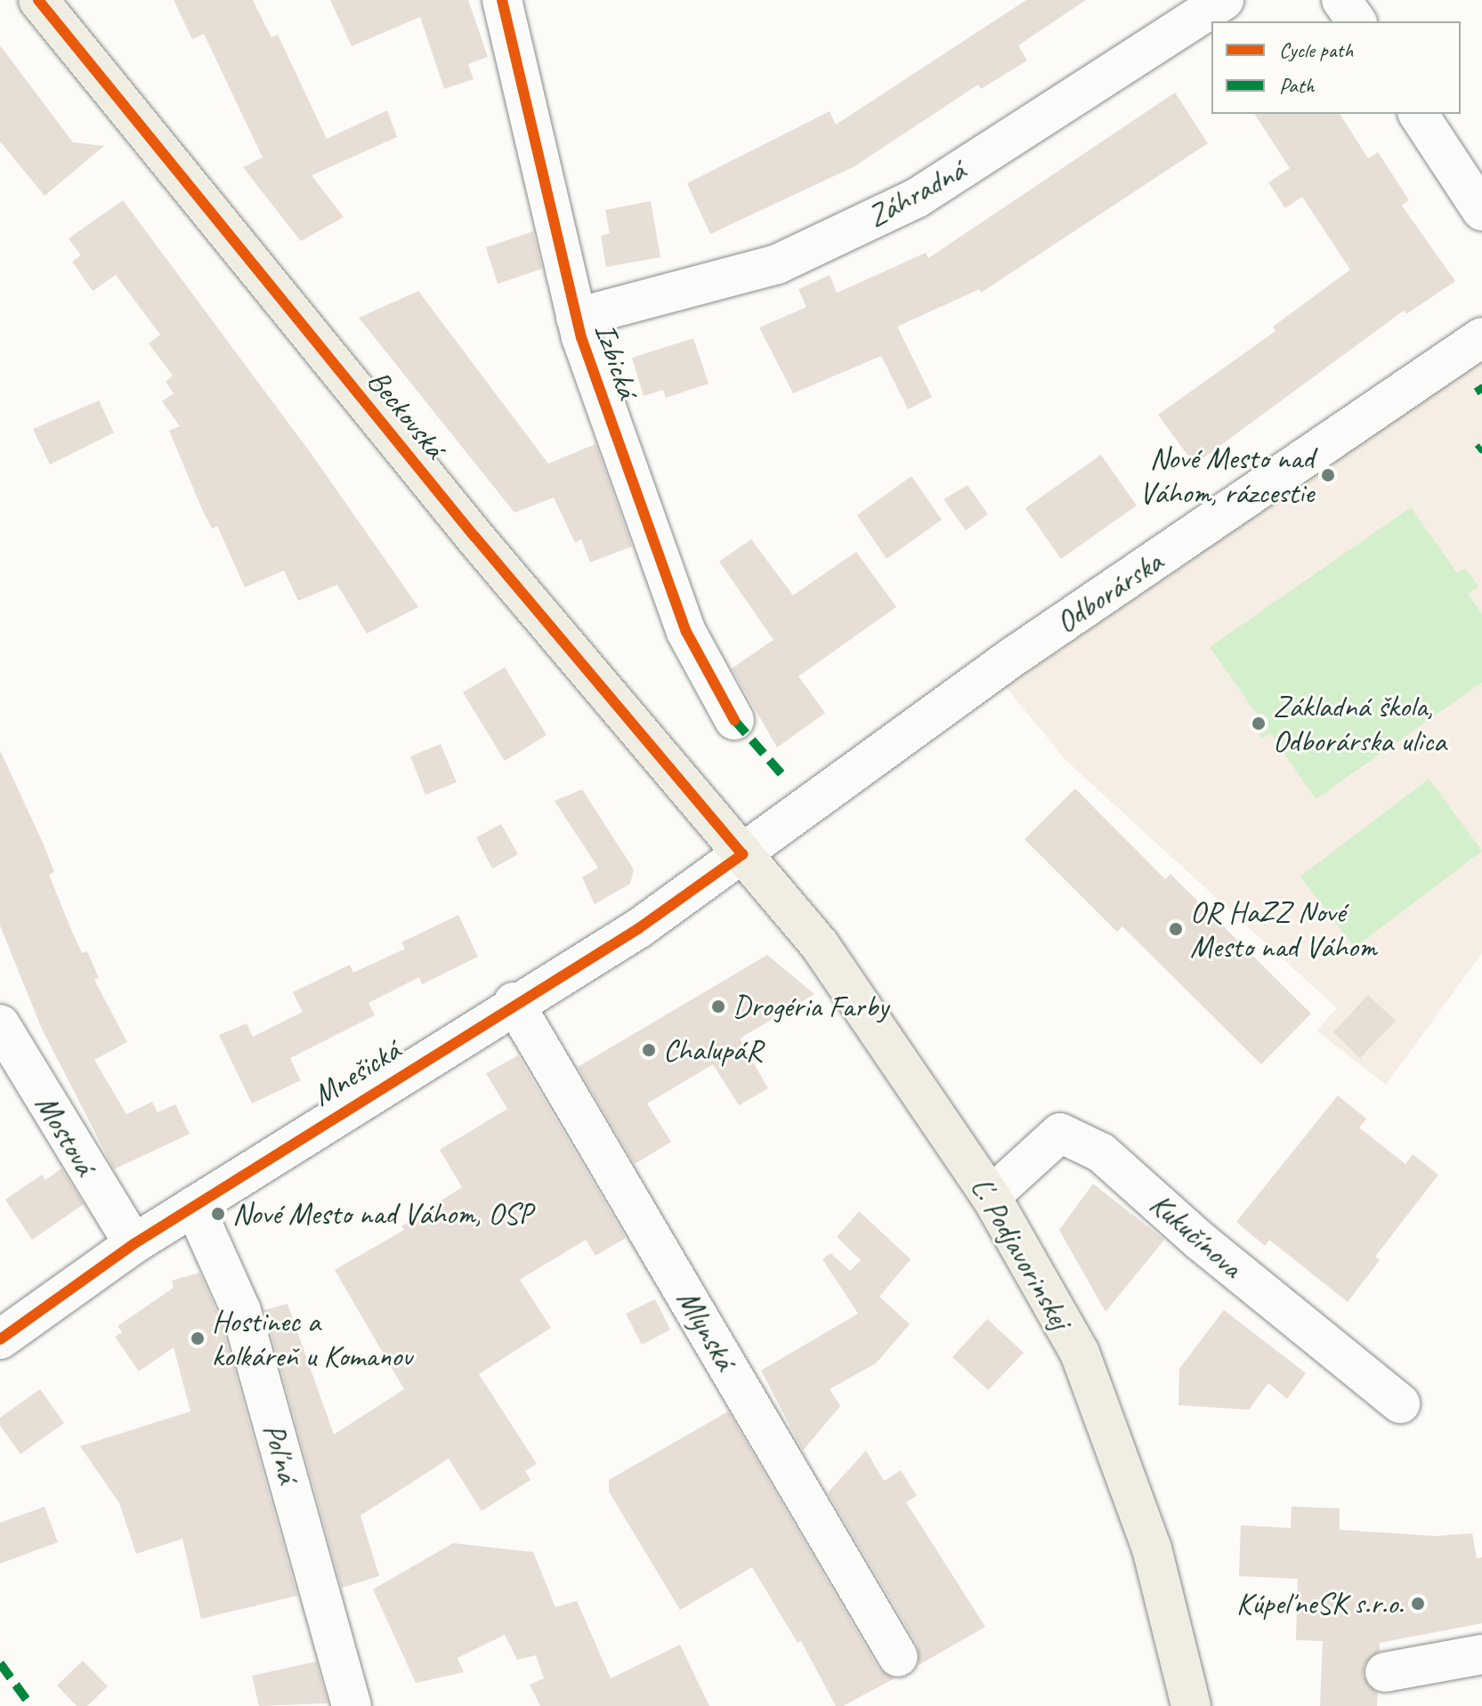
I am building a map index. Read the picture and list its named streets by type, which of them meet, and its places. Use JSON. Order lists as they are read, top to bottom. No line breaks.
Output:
{"streets":{"main road":["Beckovská","Ľ. Podjavorinskej"],"street":["Záhradná","Izbická","Odborárska","Mnešická","Mostová","Kukučínova","Mlynská","Poľná"]},"crossings":[["Záhradná","Izbická"],["Beckovská","Odborárska"],["Beckovská","Mnešická"],["Beckovská","Ľ. Podjavorinskej"],["Odborárska","Mnešická"],["Odborárska","Ľ. Podjavorinskej"],["Mnešická","Mostová"],["Mnešická","Ľ. Podjavorinskej"],["Mnešická","Mlynská"],["Mnešická","Poľná"],["Kukučínova","Ľ. Podjavorinskej"]],"places":["Nové Mesto nad Váhom, rázcestie","Základná škola, Odborárska ulica","OR HaZZ Nové Mesto nad Váhom","Drogéria Farby","ChalupáR","Nové Mesto nad Váhom, OSP","Hostinec a kolkáreň u Komanov","KúpeľneSK s.r.o."],"legend":["Cycle path","Path"]}
